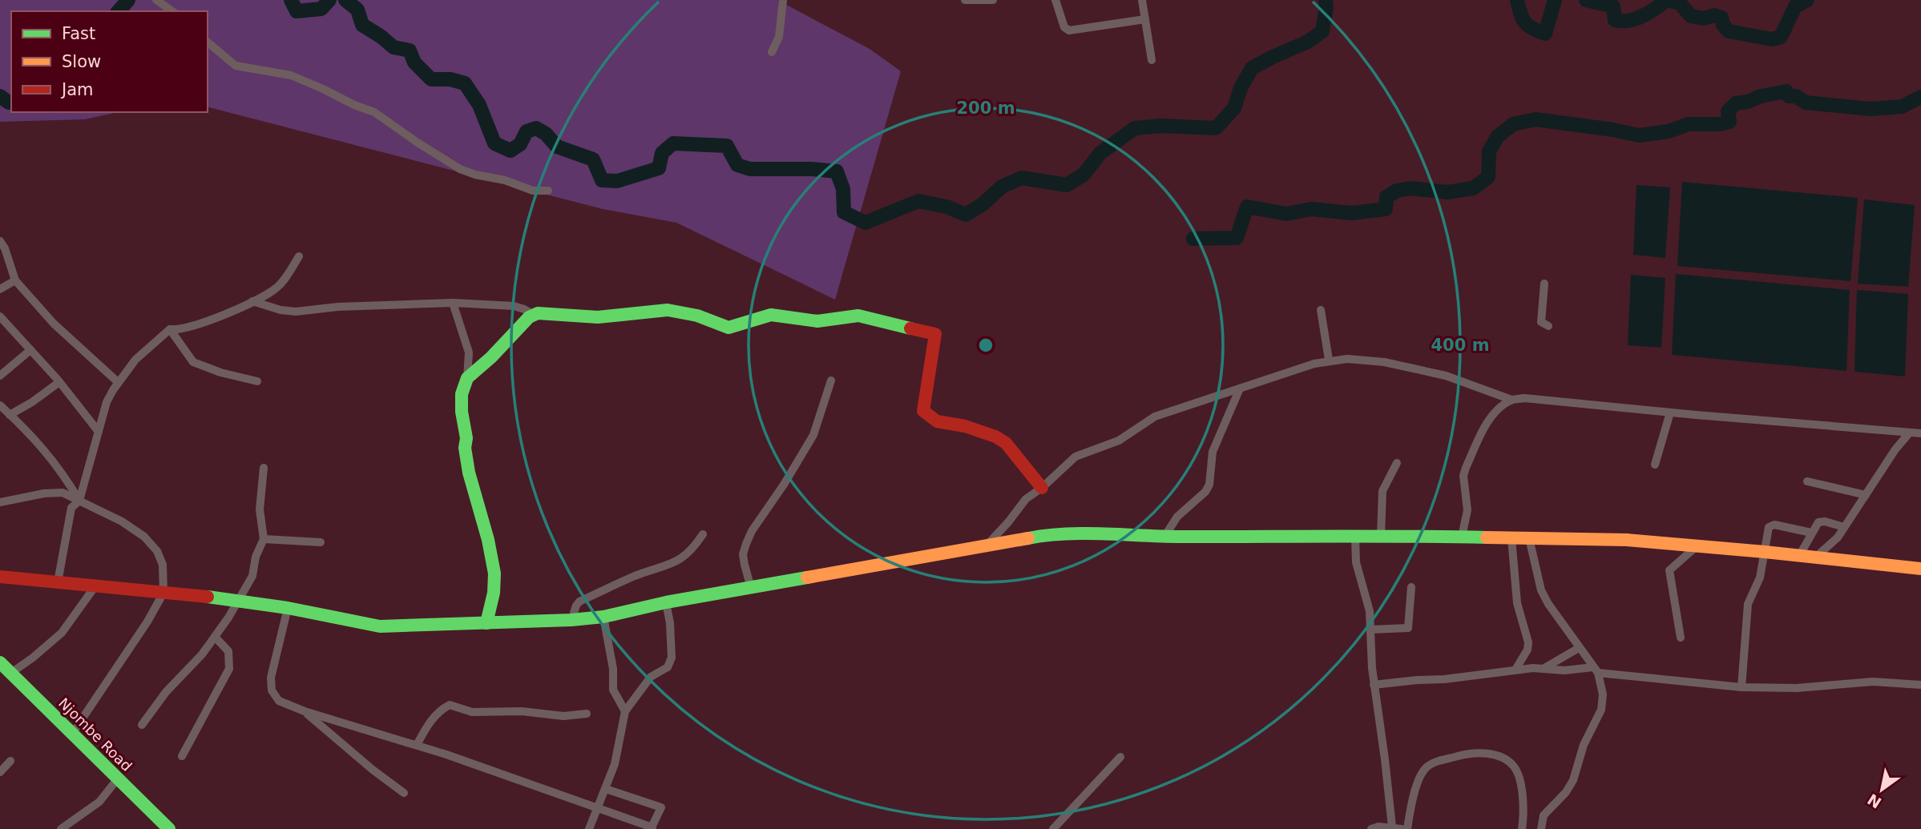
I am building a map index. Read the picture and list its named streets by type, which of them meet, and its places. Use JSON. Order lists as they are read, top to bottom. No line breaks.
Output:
{"streets":{"main road":["Njombe Road"]},"legend":["Fast","Slow","Jam"],"north":"bottom left","rings":["200 m","400 m"]}
